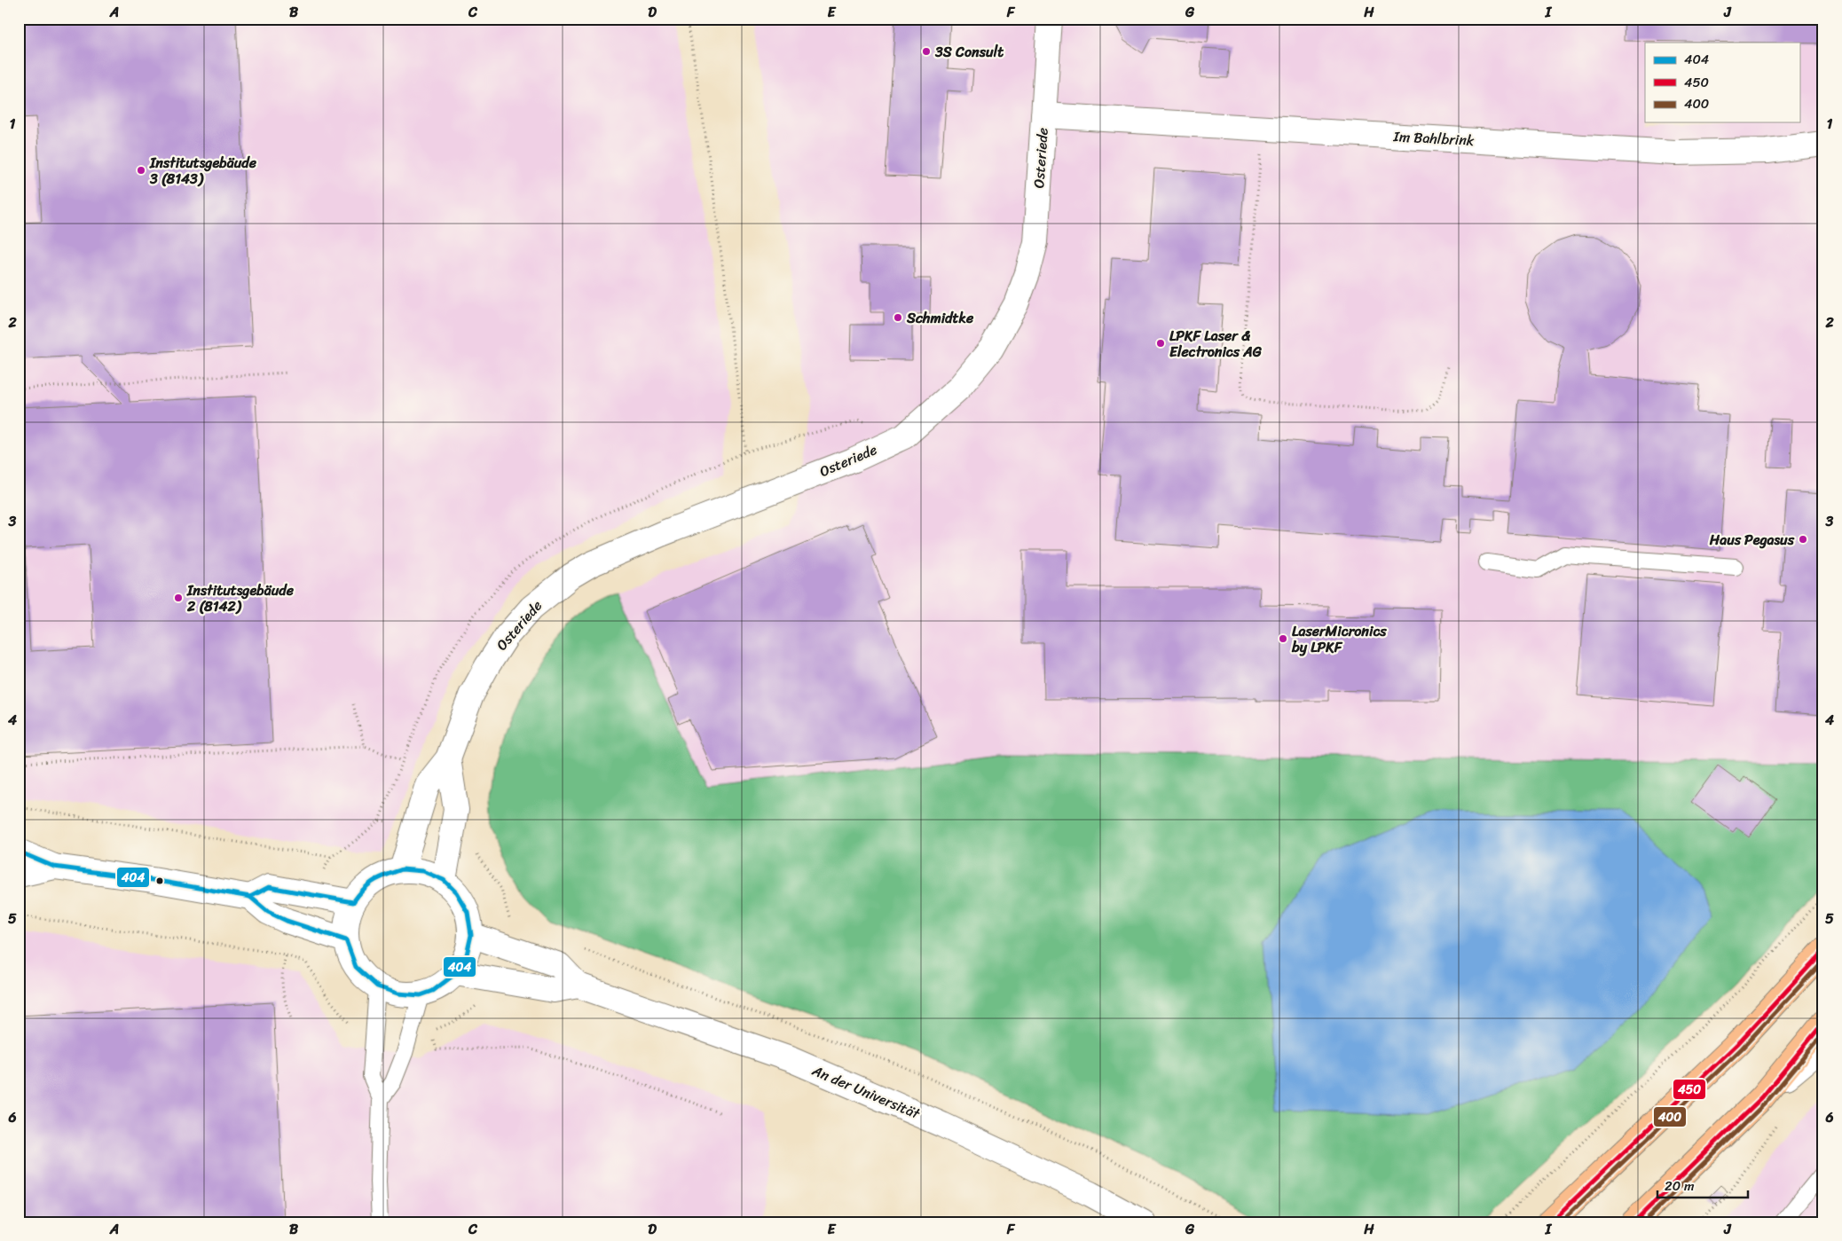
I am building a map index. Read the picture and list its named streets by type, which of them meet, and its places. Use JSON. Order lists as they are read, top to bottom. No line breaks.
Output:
{"streets":{"street":["Im Bahlbrink","Osteriede","An der Universität"]},"crossings":[["Im Bahlbrink","Osteriede"],["Osteriede","An der Universität"]],"places":["3S Consult","Institutsgebäude 3 (8143)","Schmidtke","LPKF Laser & Electronics AG","Haus Pegasus","Institutsgebäude 2 (8142)","LaserMicronics by LPKF"],"lines":["transit line 404","transit line 450","transit line 400"],"legend":["404","450","400"],"scale_bar":"20 m","grid":{"columns":["A","B","C","D","E","F","G","H","I","J"],"rows":["1","2","3","4","5","6"]}}
